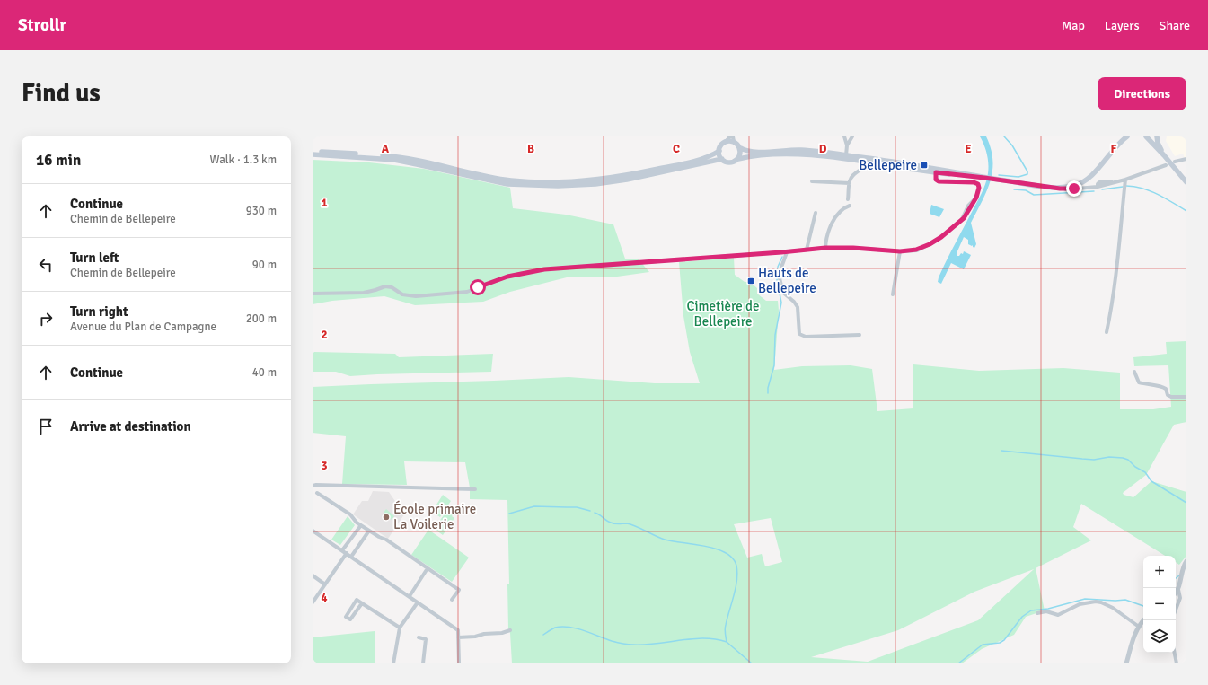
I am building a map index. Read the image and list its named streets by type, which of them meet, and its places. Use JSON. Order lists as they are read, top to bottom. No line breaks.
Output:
{"parks":["Cimetière de Bellepeire"],"places":{"transit":["Bellepeire","Hauts de Bellepeire"],"other":["École primaire La Voilerie"]},"page":{"header":"Strollr","nav":["Map","Layers","Share"],"buttons":"Directions","title":"Find us","heading":["16 min","Walk · 1.3 km"],"list":[["Continue","Chemin de Bellepeire","930 m"],["Turn left","Chemin de Bellepeire","90 m"],["Turn right","Avenue du Plan de Campagne","200 m"],["Continue","40 m"],"Arrive at destination"],"map_buttons":["+","−"]},"grid":{"columns":["A","B","C","D","E","F"],"rows":["1","2","3","4"]}}
